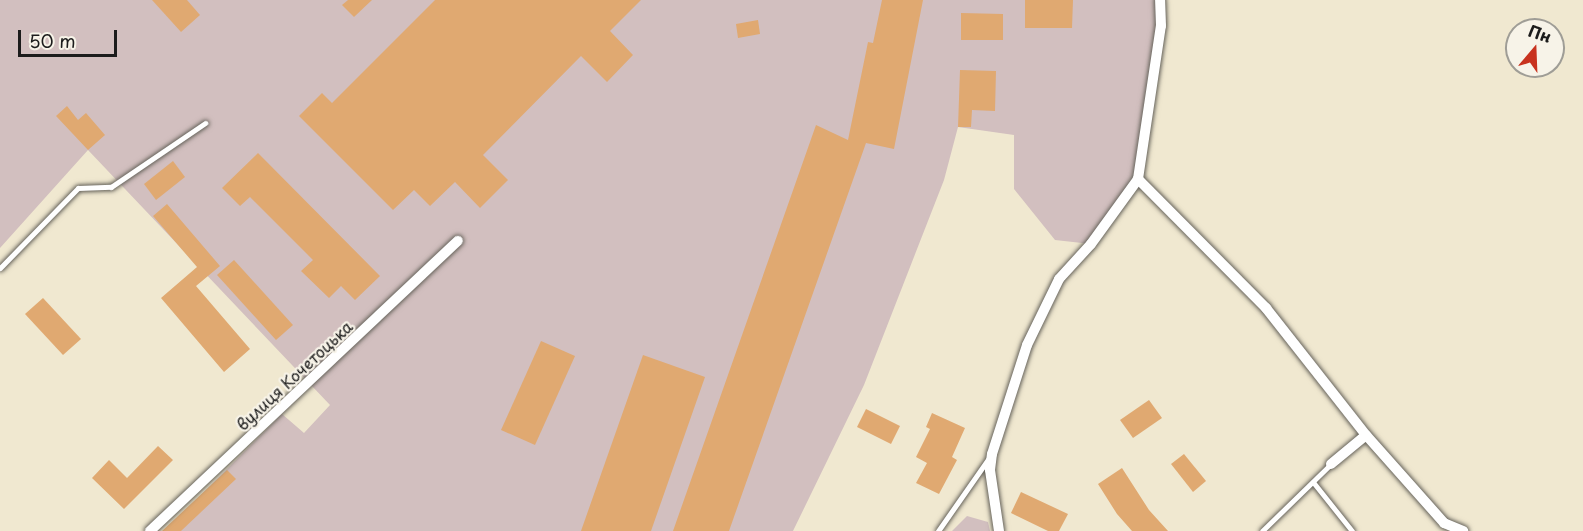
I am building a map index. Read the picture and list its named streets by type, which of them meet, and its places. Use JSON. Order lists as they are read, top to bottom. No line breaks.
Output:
{"streets":{"street":["вулиця Кочетоцька"]},"scale_bar":"50 m","north":"top"}
